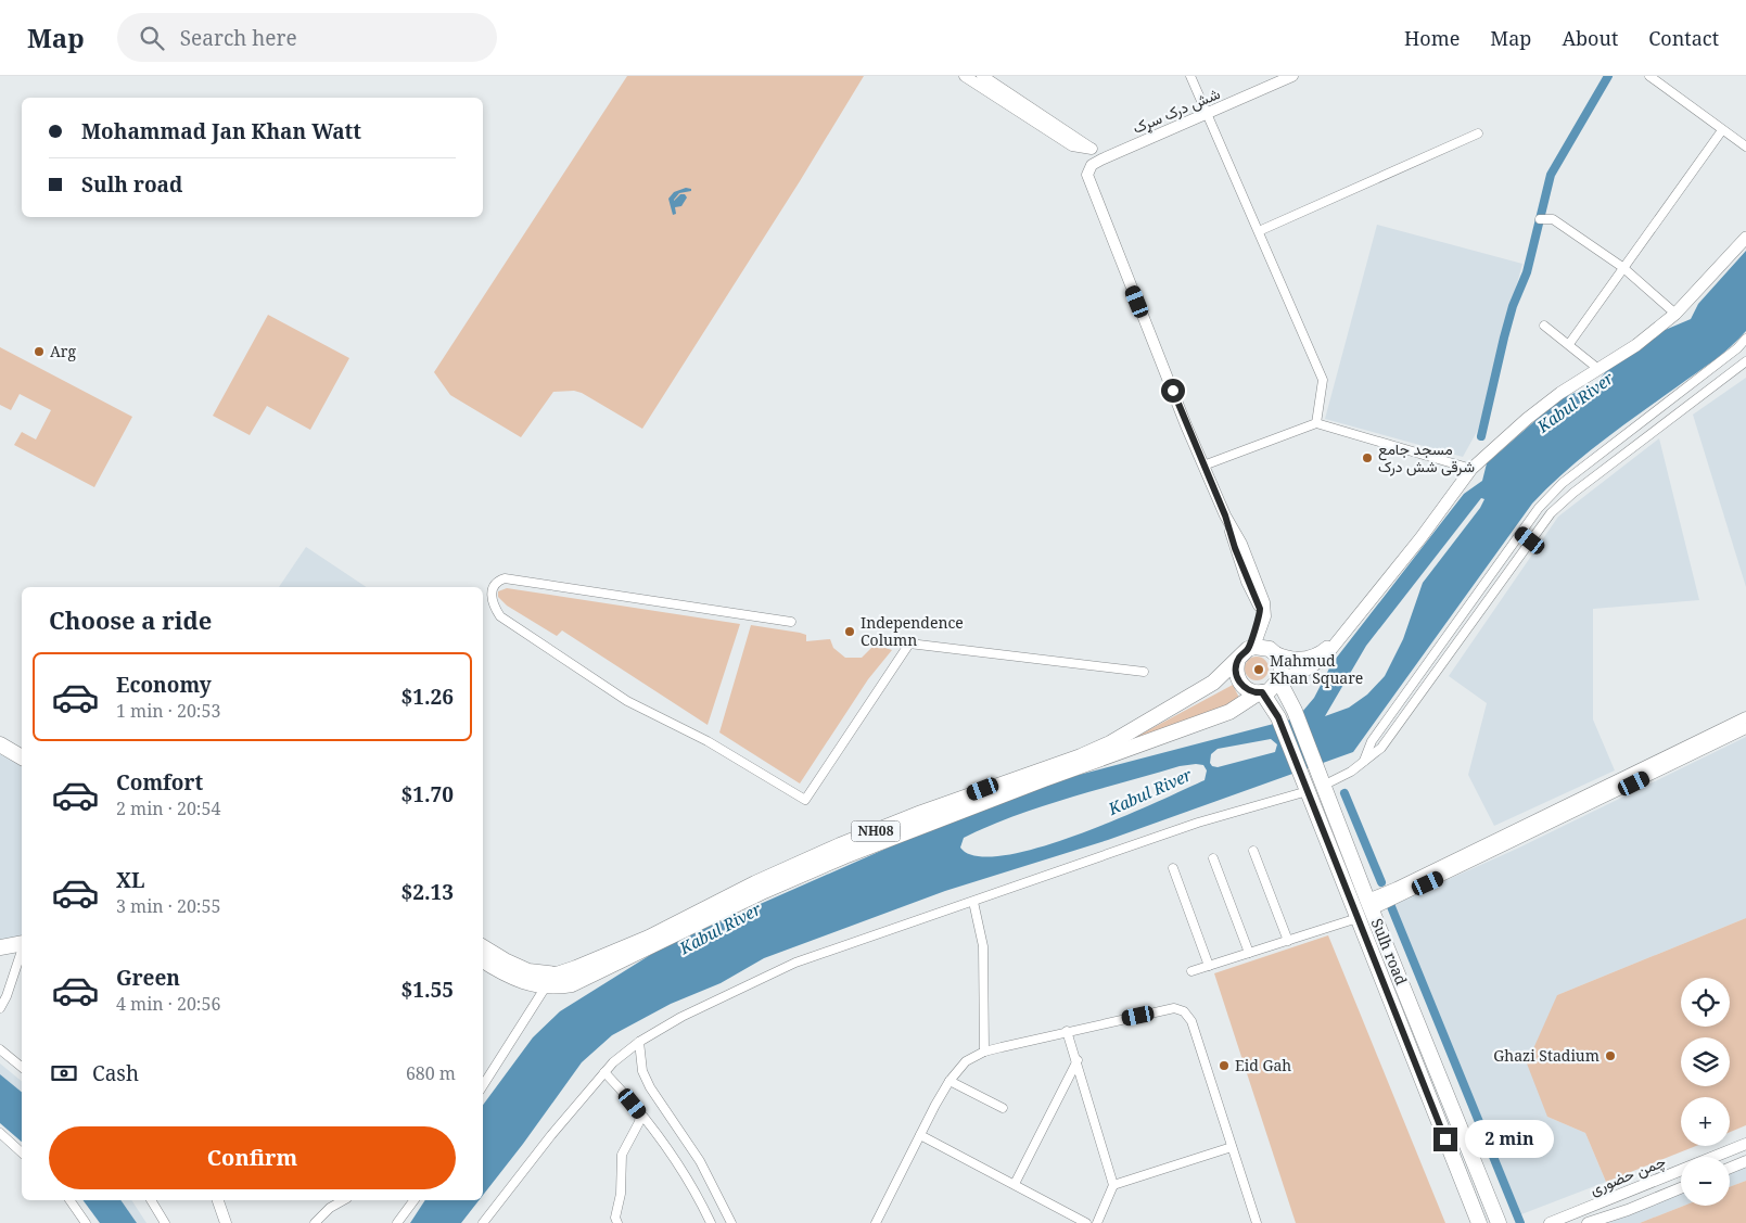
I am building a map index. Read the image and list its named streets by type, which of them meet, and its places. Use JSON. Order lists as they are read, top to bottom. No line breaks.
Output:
{"streets":{"highway":["NH08","Sulh road"],"main road":["شش درک سړک","چمن حضوری"]},"crossings":[["NH08","Sulh road"]],"water":["Kabul River"],"places":["Arg","مسجد جامع شرقی شش درک","Independence Column","Mahmud Khan Square","Ghazi Stadium","Eid Gah"],"page":{"header":"Map","search":"Search here","nav":["Home","Map","About","Contact"],"banner":["Mohammad Jan Khan Watt","Sulh road"],"heading":"Choose a ride","list":[{"name":"Economy","note":"1 min · 20:53","value":"$1.26"},{"name":"Comfort","note":"2 min · 20:54","value":"$1.70"},{"name":"XL","note":"3 min · 20:55","value":"$2.13"},{"name":"Green","note":"4 min · 20:56","value":"$1.55"}],"map_buttons":["+","−"],"pay":["Cash","680 m"],"buttons":"Confirm","bubble":"2 min"}}
